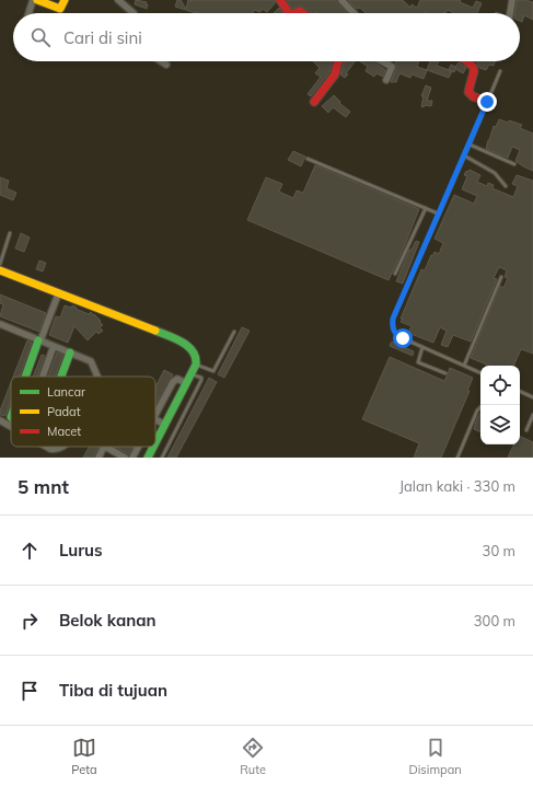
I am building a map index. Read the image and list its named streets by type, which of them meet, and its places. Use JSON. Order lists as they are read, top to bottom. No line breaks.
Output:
{"legend":["Lancar","Padat","Macet"],"page":{"search":"Cari di sini","heading":["5 mnt","Jalan kaki · 330 m"],"list":[["Lurus","30 m"],["Belok kanan","300 m"],"Tiba di tujuan"],"nav":["Peta","Rute","Disimpan"]}}
